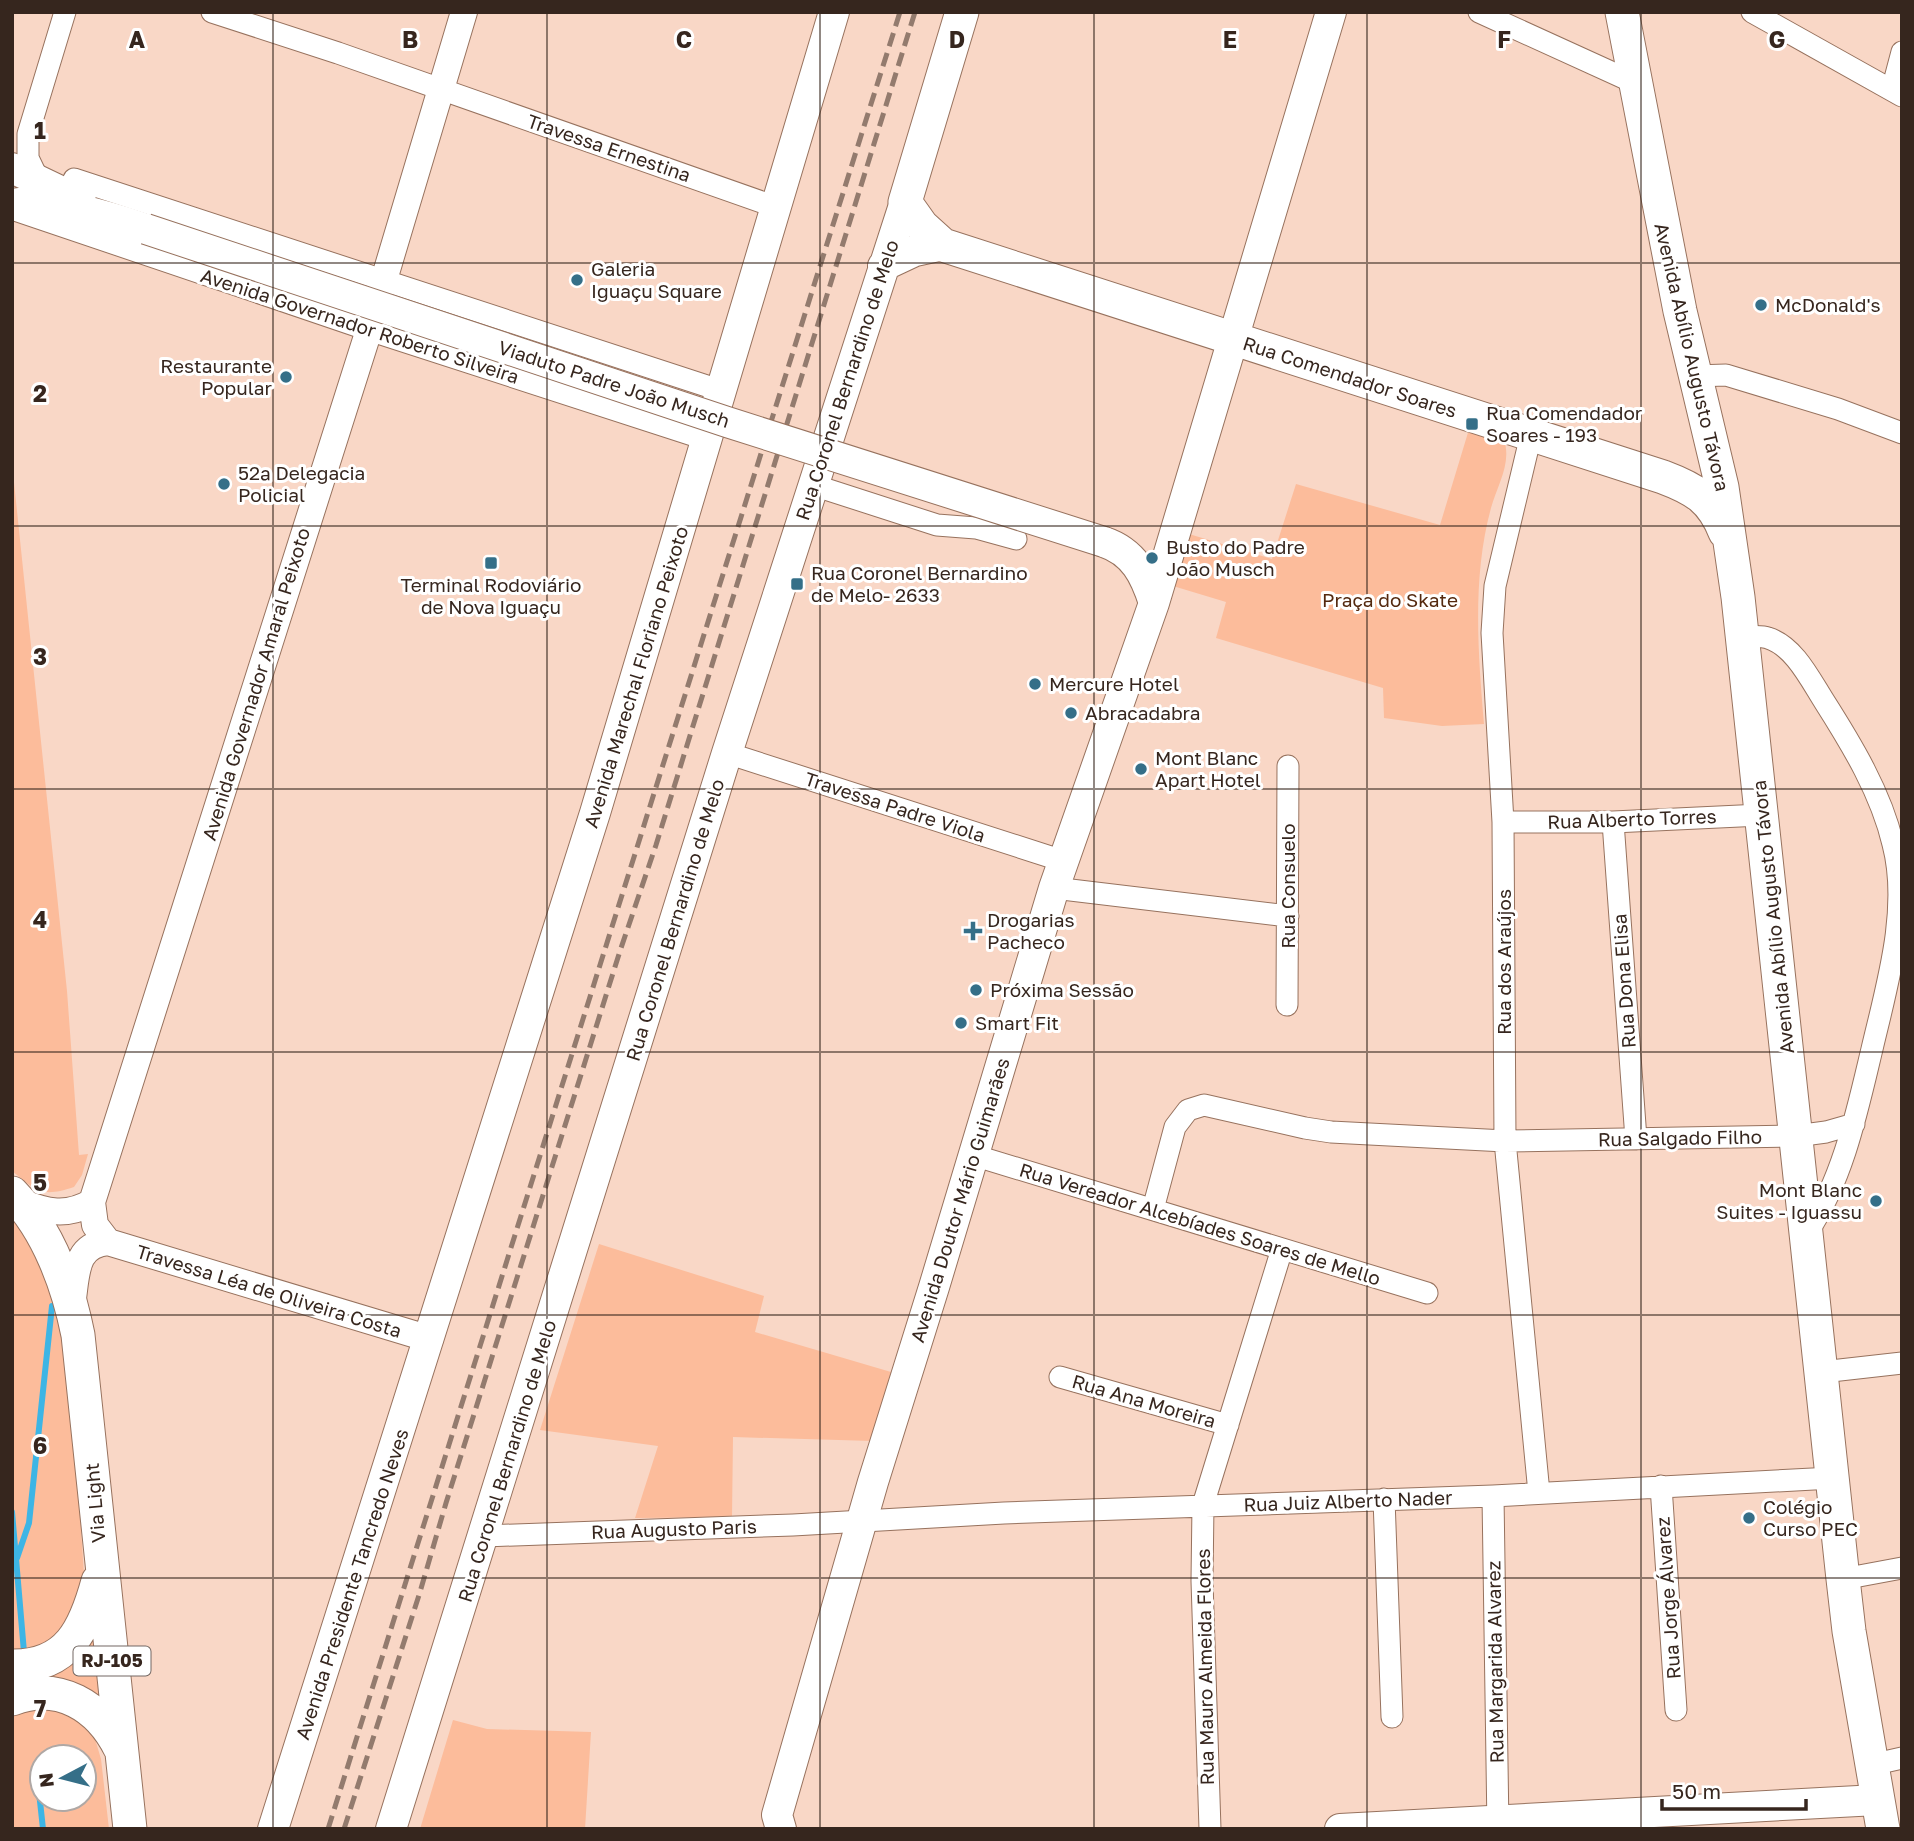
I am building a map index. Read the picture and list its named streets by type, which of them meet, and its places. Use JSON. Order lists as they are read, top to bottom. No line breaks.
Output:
{"streets":{"main road":["Avenida Abílio Augusto Távora","Rua Comendador Soares","Rua Coronel Bernardino de Melo","Viaduto Padre João Musch","Avenida Marechal Floriano Peixoto","Avenida Doutor Mário Guimarães","Via Light","Avenida Presidente Tancredo Neves","RJ-105"],"street":["Travessa Ernestina","Avenida Governador Roberto Silveira","Avenida Governador Amaral Peixoto","Travessa Padre Viola","Rua Alberto Torres","Rua Consuelo","Rua dos Araújos","Rua Dona Elisa","Rua Salgado Filho","Rua Vereador Alcebíades Soares de Mello","Travessa Léa de Oliveira Costa","Rua Ana Moreira","Rua Juiz Alberto Nader","Rua Augusto Paris","Rua Jorge Álvarez","Rua Margarida Alvarez","Rua Mauro Almeida Flores"]},"crossings":[["Travessa Ernestina","Avenida Marechal Floriano Peixoto"],["Travessa Ernestina","Avenida Governador Amaral Peixoto"],["Avenida Governador Roberto Silveira","Viaduto Padre João Musch"],["Avenida Governador Roberto Silveira","Avenida Marechal Floriano Peixoto"],["Avenida Governador Roberto Silveira","Avenida Governador Amaral Peixoto"],["Avenida Abílio Augusto Távora","Rua Comendador Soares"],["Avenida Abílio Augusto Távora","Rua Alberto Torres"],["Avenida Abílio Augusto Távora","Rua Salgado Filho"],["Avenida Abílio Augusto Távora","Rua Juiz Alberto Nader"],["Rua Comendador Soares","Rua Coronel Bernardino de Melo"],["Rua Comendador Soares","Rua dos Araújos"],["Rua Comendador Soares","Avenida Doutor Mário Guimarães"],["Rua Coronel Bernardino de Melo","Travessa Padre Viola"],["Rua Coronel Bernardino de Melo","Rua Augusto Paris"],["Viaduto Padre João Musch","Avenida Doutor Mário Guimarães"],["Avenida Marechal Floriano Peixoto","Travessa Léa de Oliveira Costa"],["Avenida Marechal Floriano Peixoto","Avenida Presidente Tancredo Neves"],["Travessa Padre Viola","Rua Consuelo"],["Travessa Padre Viola","Avenida Doutor Mário Guimarães"],["Rua Alberto Torres","Rua dos Araújos"],["Rua Alberto Torres","Rua Dona Elisa"],["Rua dos Araújos","Rua Salgado Filho"],["Rua dos Araújos","Rua Juiz Alberto Nader"],["Rua Dona Elisa","Rua Salgado Filho"],["Rua Salgado Filho","Rua Vereador Alcebíades Soares de Mello"],["Avenida Doutor Mário Guimarães","Rua Vereador Alcebíades Soares de Mello"],["Avenida Doutor Mário Guimarães","Rua Juiz Alberto Nader"],["Avenida Doutor Mário Guimarães","Rua Augusto Paris"],["Rua Vereador Alcebíades Soares de Mello","Rua Mauro Almeida Flores"],["Travessa Léa de Oliveira Costa","Avenida Presidente Tancredo Neves"],["Rua Ana Moreira","Rua Mauro Almeida Flores"],["Rua Juiz Alberto Nader","Rua Augusto Paris"],["Rua Juiz Alberto Nader","Rua Jorge Álvarez"],["Rua Juiz Alberto Nader","Rua Margarida Alvarez"],["Rua Juiz Alberto Nader","Rua Mauro Almeida Flores"]],"parks":["Praça do Skate"],"places":{"other":["Galeria Iguaçu Square","McDonald's","Restaurante Popular","52ª Delegacia Policial","Busto do Padre João Musch","Mercure Hotel","Abracadabra","Mont Blanc Apart Hotel","Próxima Sessão","Smart Fit","Mont Blanc Suites - Iguassu","Colégio Curso PEC"],"transit":["Rua Comendador Soares - 193","Terminal Rodoviário de Nova Iguaçu","Rua Coronel Bernardino de Melo- 2633"],"health":["Drogarias Pacheco"]},"scale_bar":"50 m","north":"left","grid":{"columns":["A","B","C","D","E","F","G"],"rows":["1","2","3","4","5","6","7"]}}
